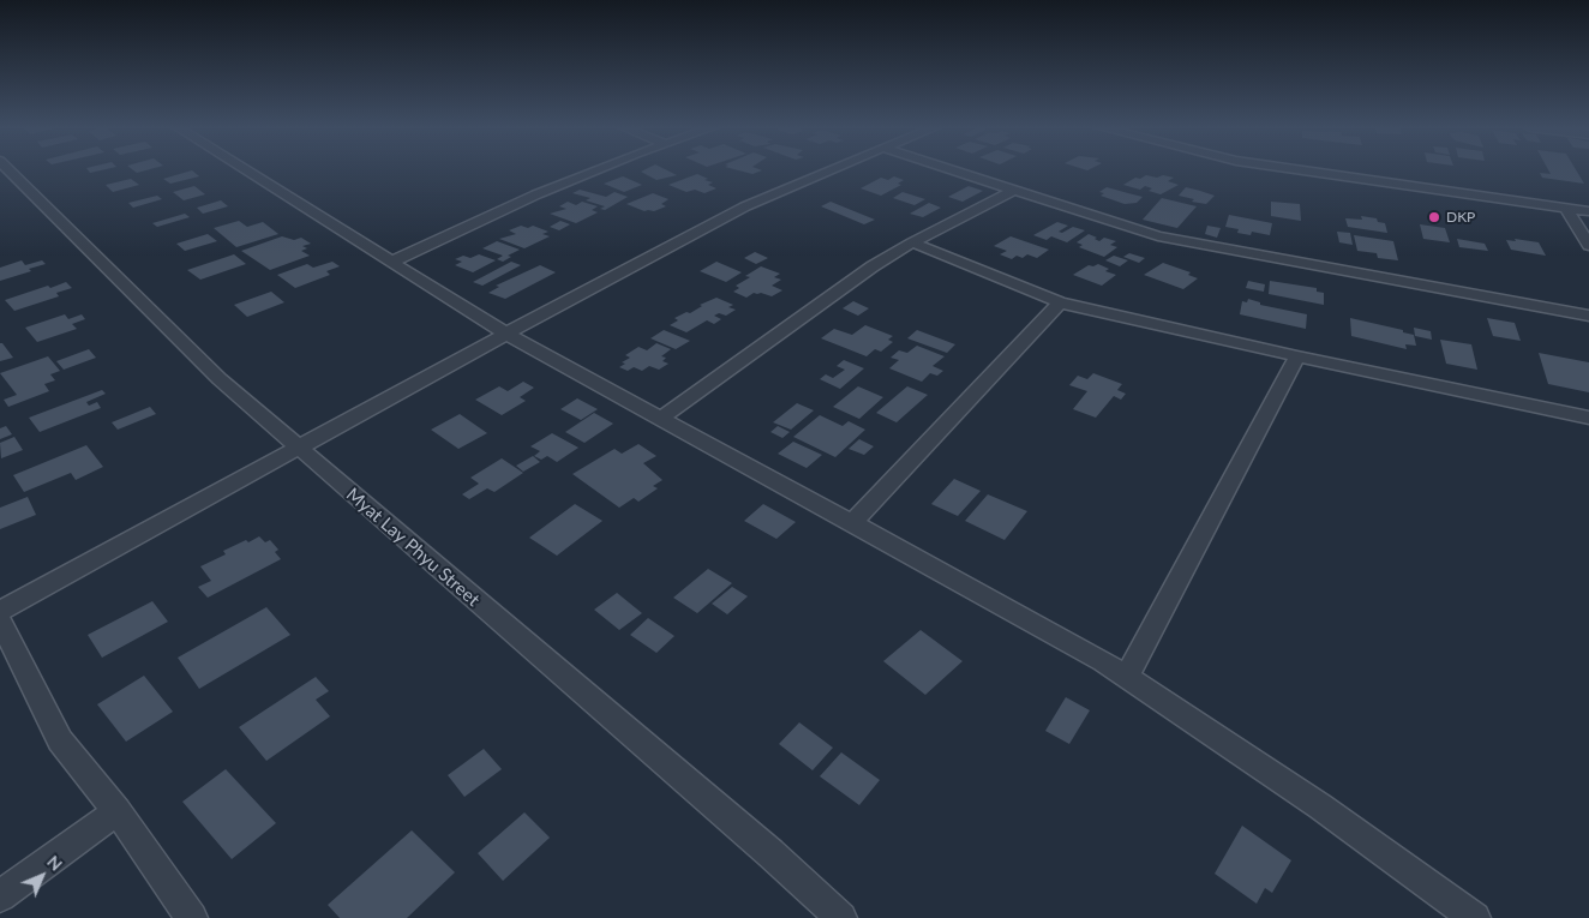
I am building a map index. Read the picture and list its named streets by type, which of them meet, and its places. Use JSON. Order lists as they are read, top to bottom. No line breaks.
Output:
{"streets":{"street":["Myat Lay Phyu Street"]},"places":["DKP"],"north":"top right"}
